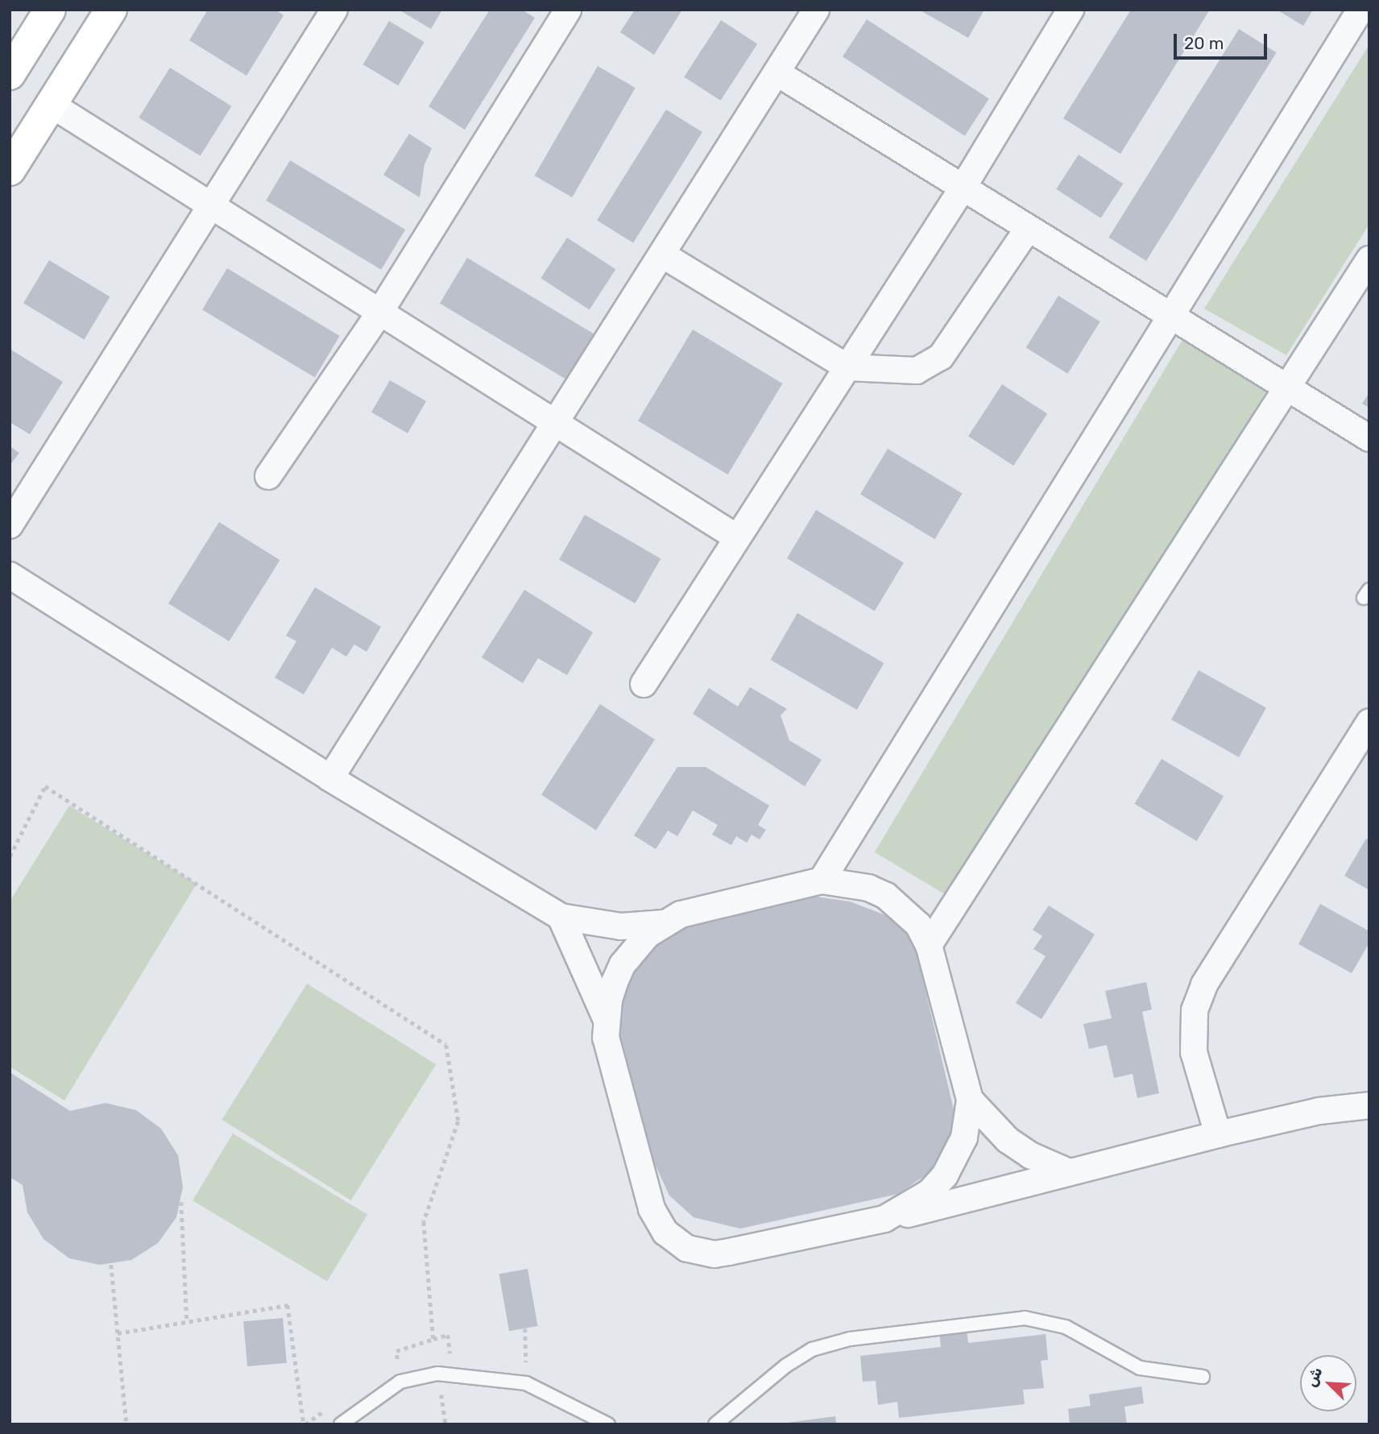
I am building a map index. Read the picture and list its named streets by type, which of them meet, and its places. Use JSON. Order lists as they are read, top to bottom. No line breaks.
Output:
{"scale_bar":"20 m","north":"top left"}
